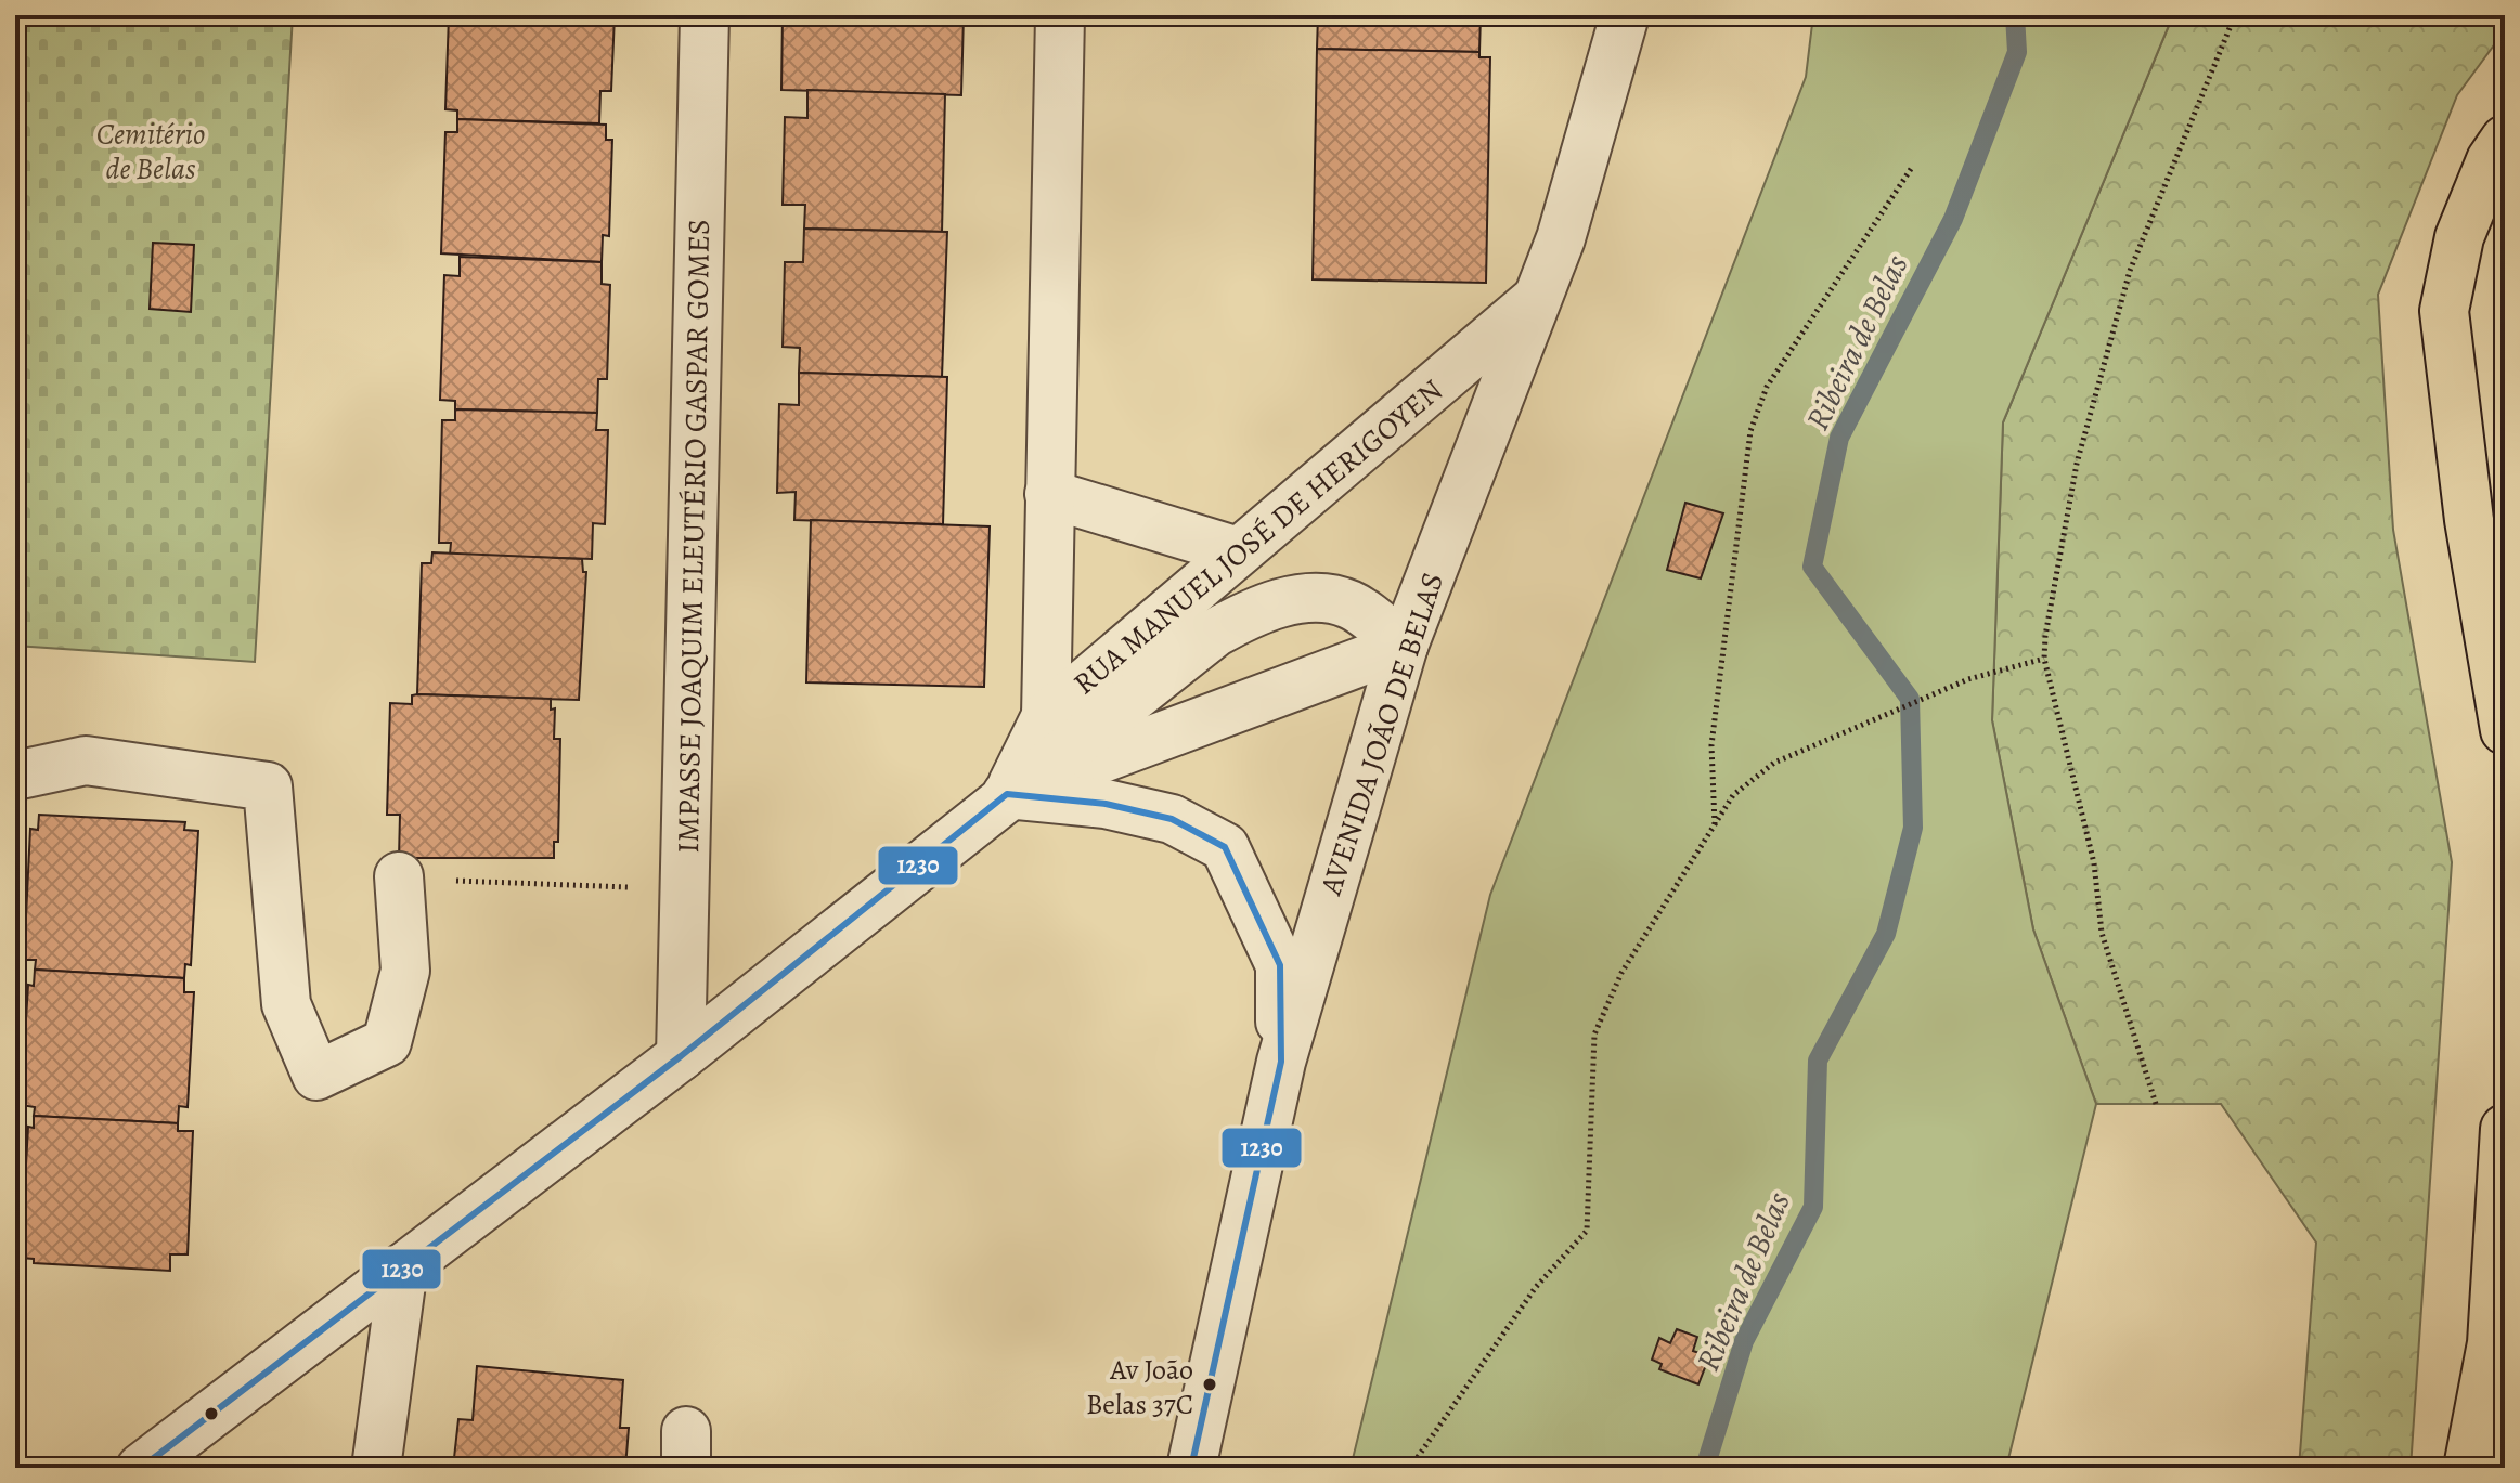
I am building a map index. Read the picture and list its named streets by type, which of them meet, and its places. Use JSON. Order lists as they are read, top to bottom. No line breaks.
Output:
{"streets":{"street":["IMPASSE JOAQUIM ELEUTÉRIO GASPAR GOMES","RUA MANUEL JOSÉ DE HERIGOYEN","AVENIDA JOÃO DE BELAS"]},"crossings":[["IMPASSE JOAQUIM ELEUTÉRIO GASPAR GOMES","RUA MANUEL JOSÉ DE HERIGOYEN"],["RUA MANUEL JOSÉ DE HERIGOYEN","AVENIDA JOÃO DE BELAS"]],"water":["Ribeira de Belas"],"parks":["Cemitério de Belas"],"places":["Av João Belas 37C"],"lines":["transit line 1230"]}
